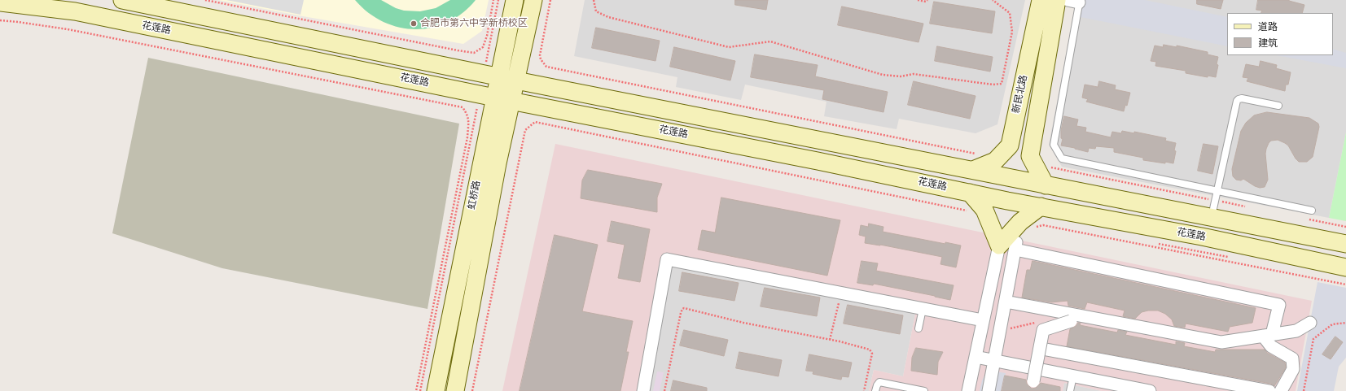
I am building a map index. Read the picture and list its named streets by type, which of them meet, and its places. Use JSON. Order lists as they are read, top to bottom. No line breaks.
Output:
{"streets":{"main road":["花莲路","新民北路","虹桥路"]},"crossings":[["花莲路","新民北路"],["花莲路","虹桥路"]],"places":["合肥市第六中学新桥校区"],"legend":["道路","建筑"]}
